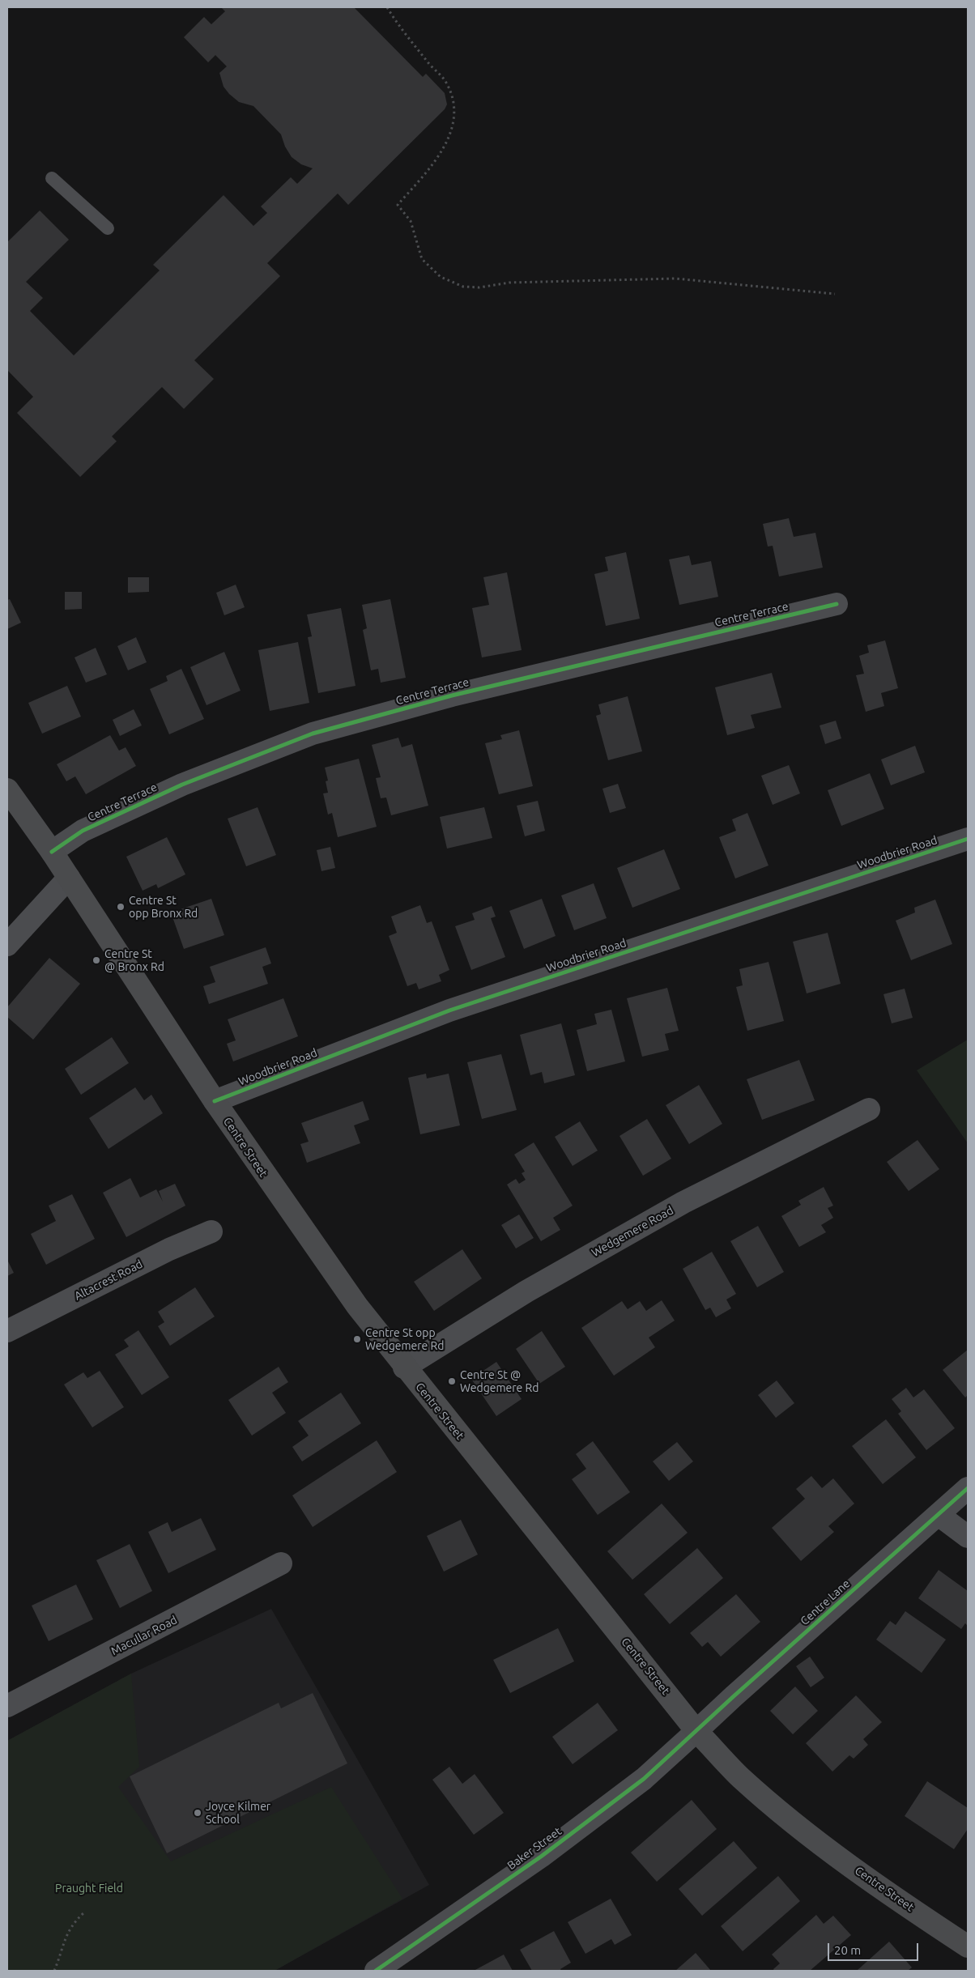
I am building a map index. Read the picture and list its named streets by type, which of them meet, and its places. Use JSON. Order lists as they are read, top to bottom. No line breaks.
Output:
{"streets":{"main road":["Centre Street"],"street":["Centre Terrace","Woodbrier Road","Wedgemere Road","Altacrest Road","Centre Lane","Macullar Road","Baker Street"]},"crossings":[["Centre Terrace","Centre Street"],["Woodbrier Road","Centre Street"],["Centre Street","Wedgemere Road"],["Centre Street","Centre Lane"],["Centre Street","Baker Street"],["Centre Lane","Baker Street"]],"parks":["Praught Field"],"places":["Centre St opp Bronx Rd","Centre St @ Bronx Rd","Centre St opp Wedgemere Rd","Centre St @ Wedgemere Rd","Joyce Kilmer School"],"scale_bar":"20 m"}
